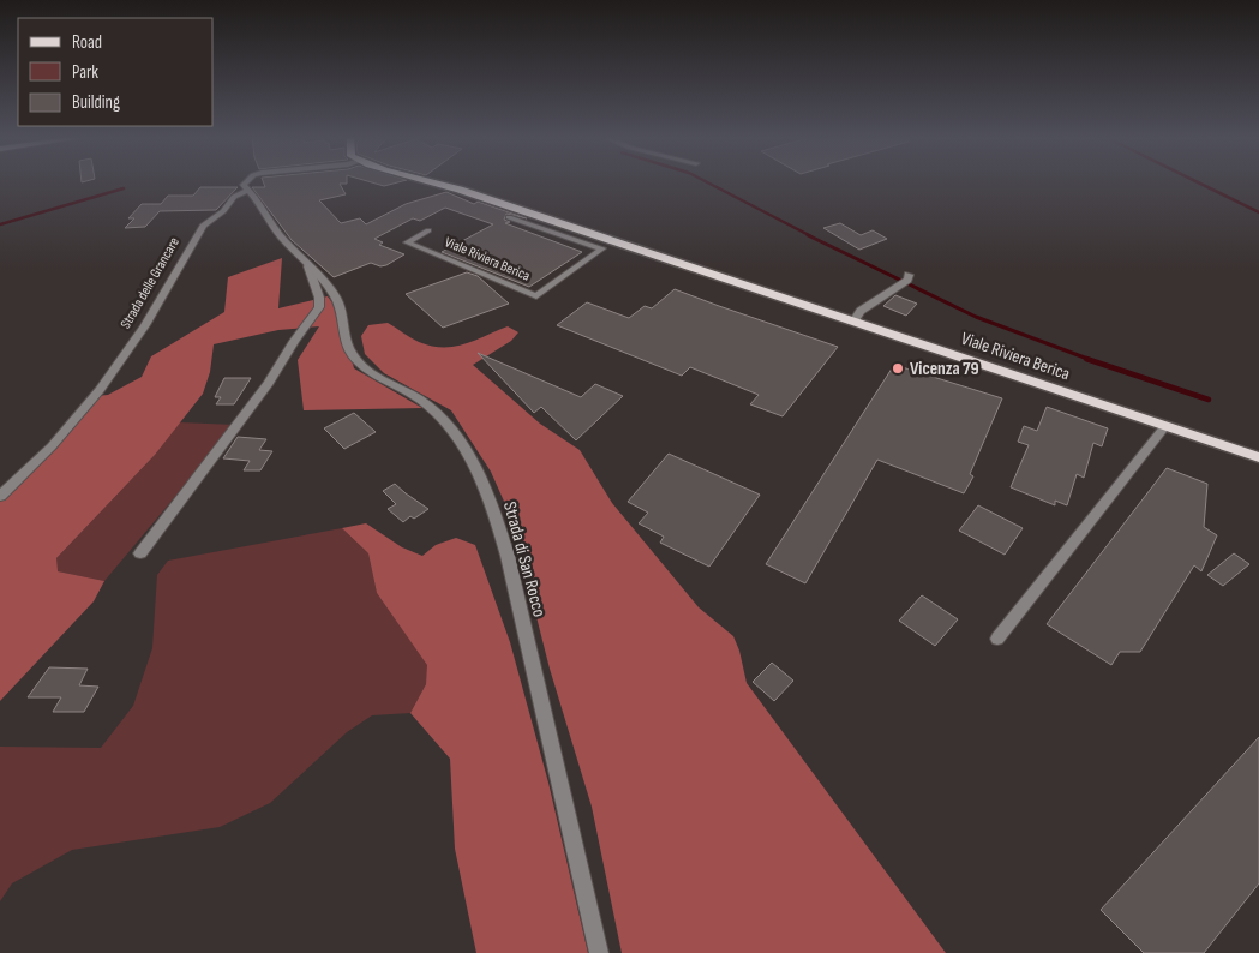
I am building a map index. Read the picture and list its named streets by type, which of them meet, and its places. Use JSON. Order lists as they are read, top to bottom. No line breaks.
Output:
{"streets":{"main road":["Viale Riviera Berica"],"street":["Strada delle Grancare","Strada di San Rocco"]},"crossings":[["Strada delle Grancare","Strada di San Rocco"]],"places":["Vicenza 79"],"legend":["Road","Park","Building"]}
